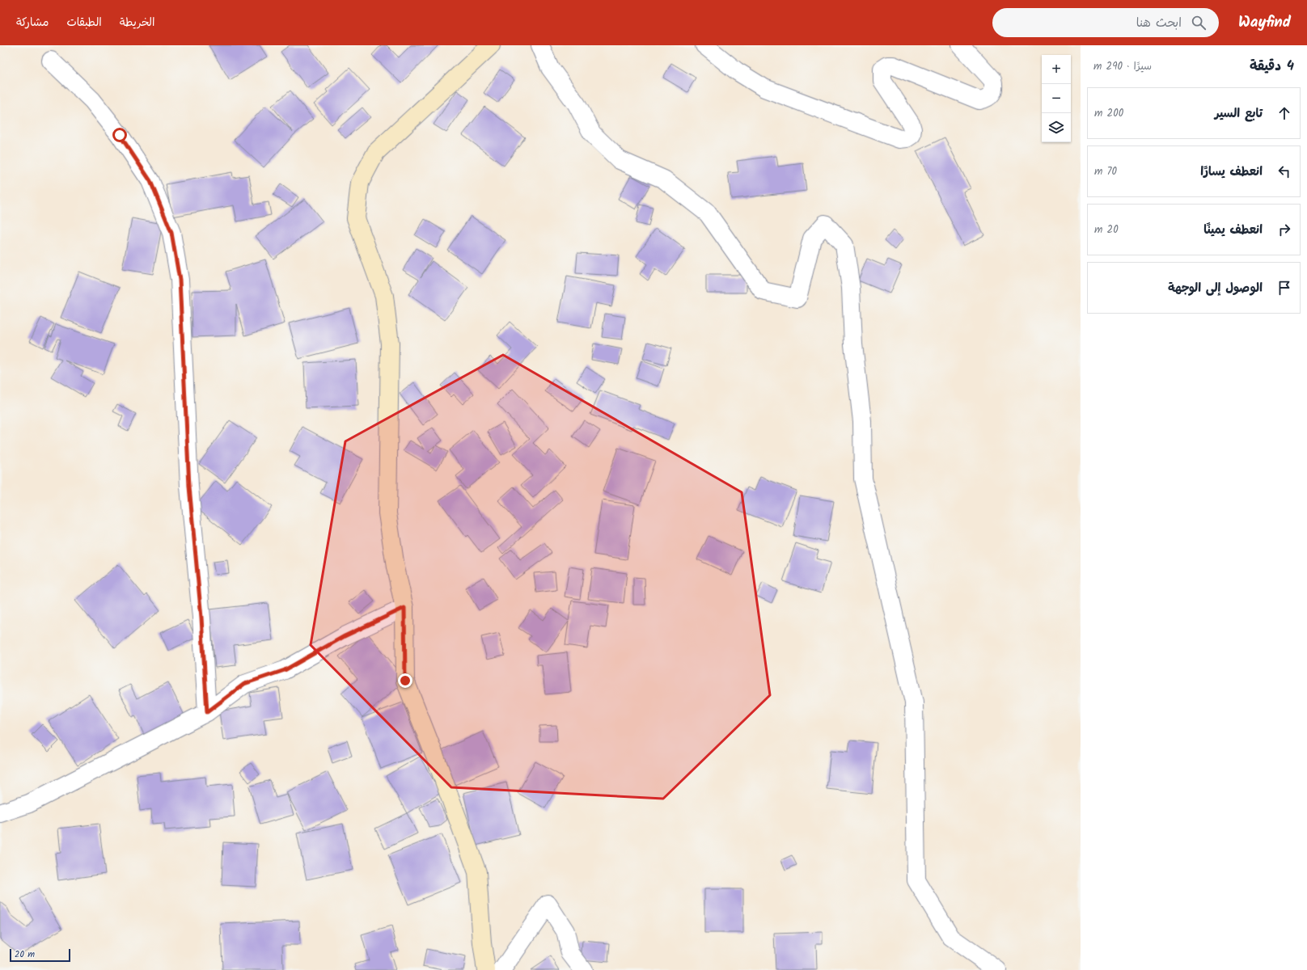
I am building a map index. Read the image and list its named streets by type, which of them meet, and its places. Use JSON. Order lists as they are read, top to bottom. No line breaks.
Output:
{"scale_bar":"20 m","page":{"header":"Wayfind","search":"ابحث هنا","nav":["الخريطة","الطبقات","مشاركة"],"heading":["4 دقيقة","سيرًا · 290 m"],"map_buttons":["+","−"],"list":[["تابع السير","200 m"],["انعطف يسارًا","70 m"],["انعطف يمينًا","20 m"],"الوصول إلى الوجهة"],"scale":"20 m"}}
